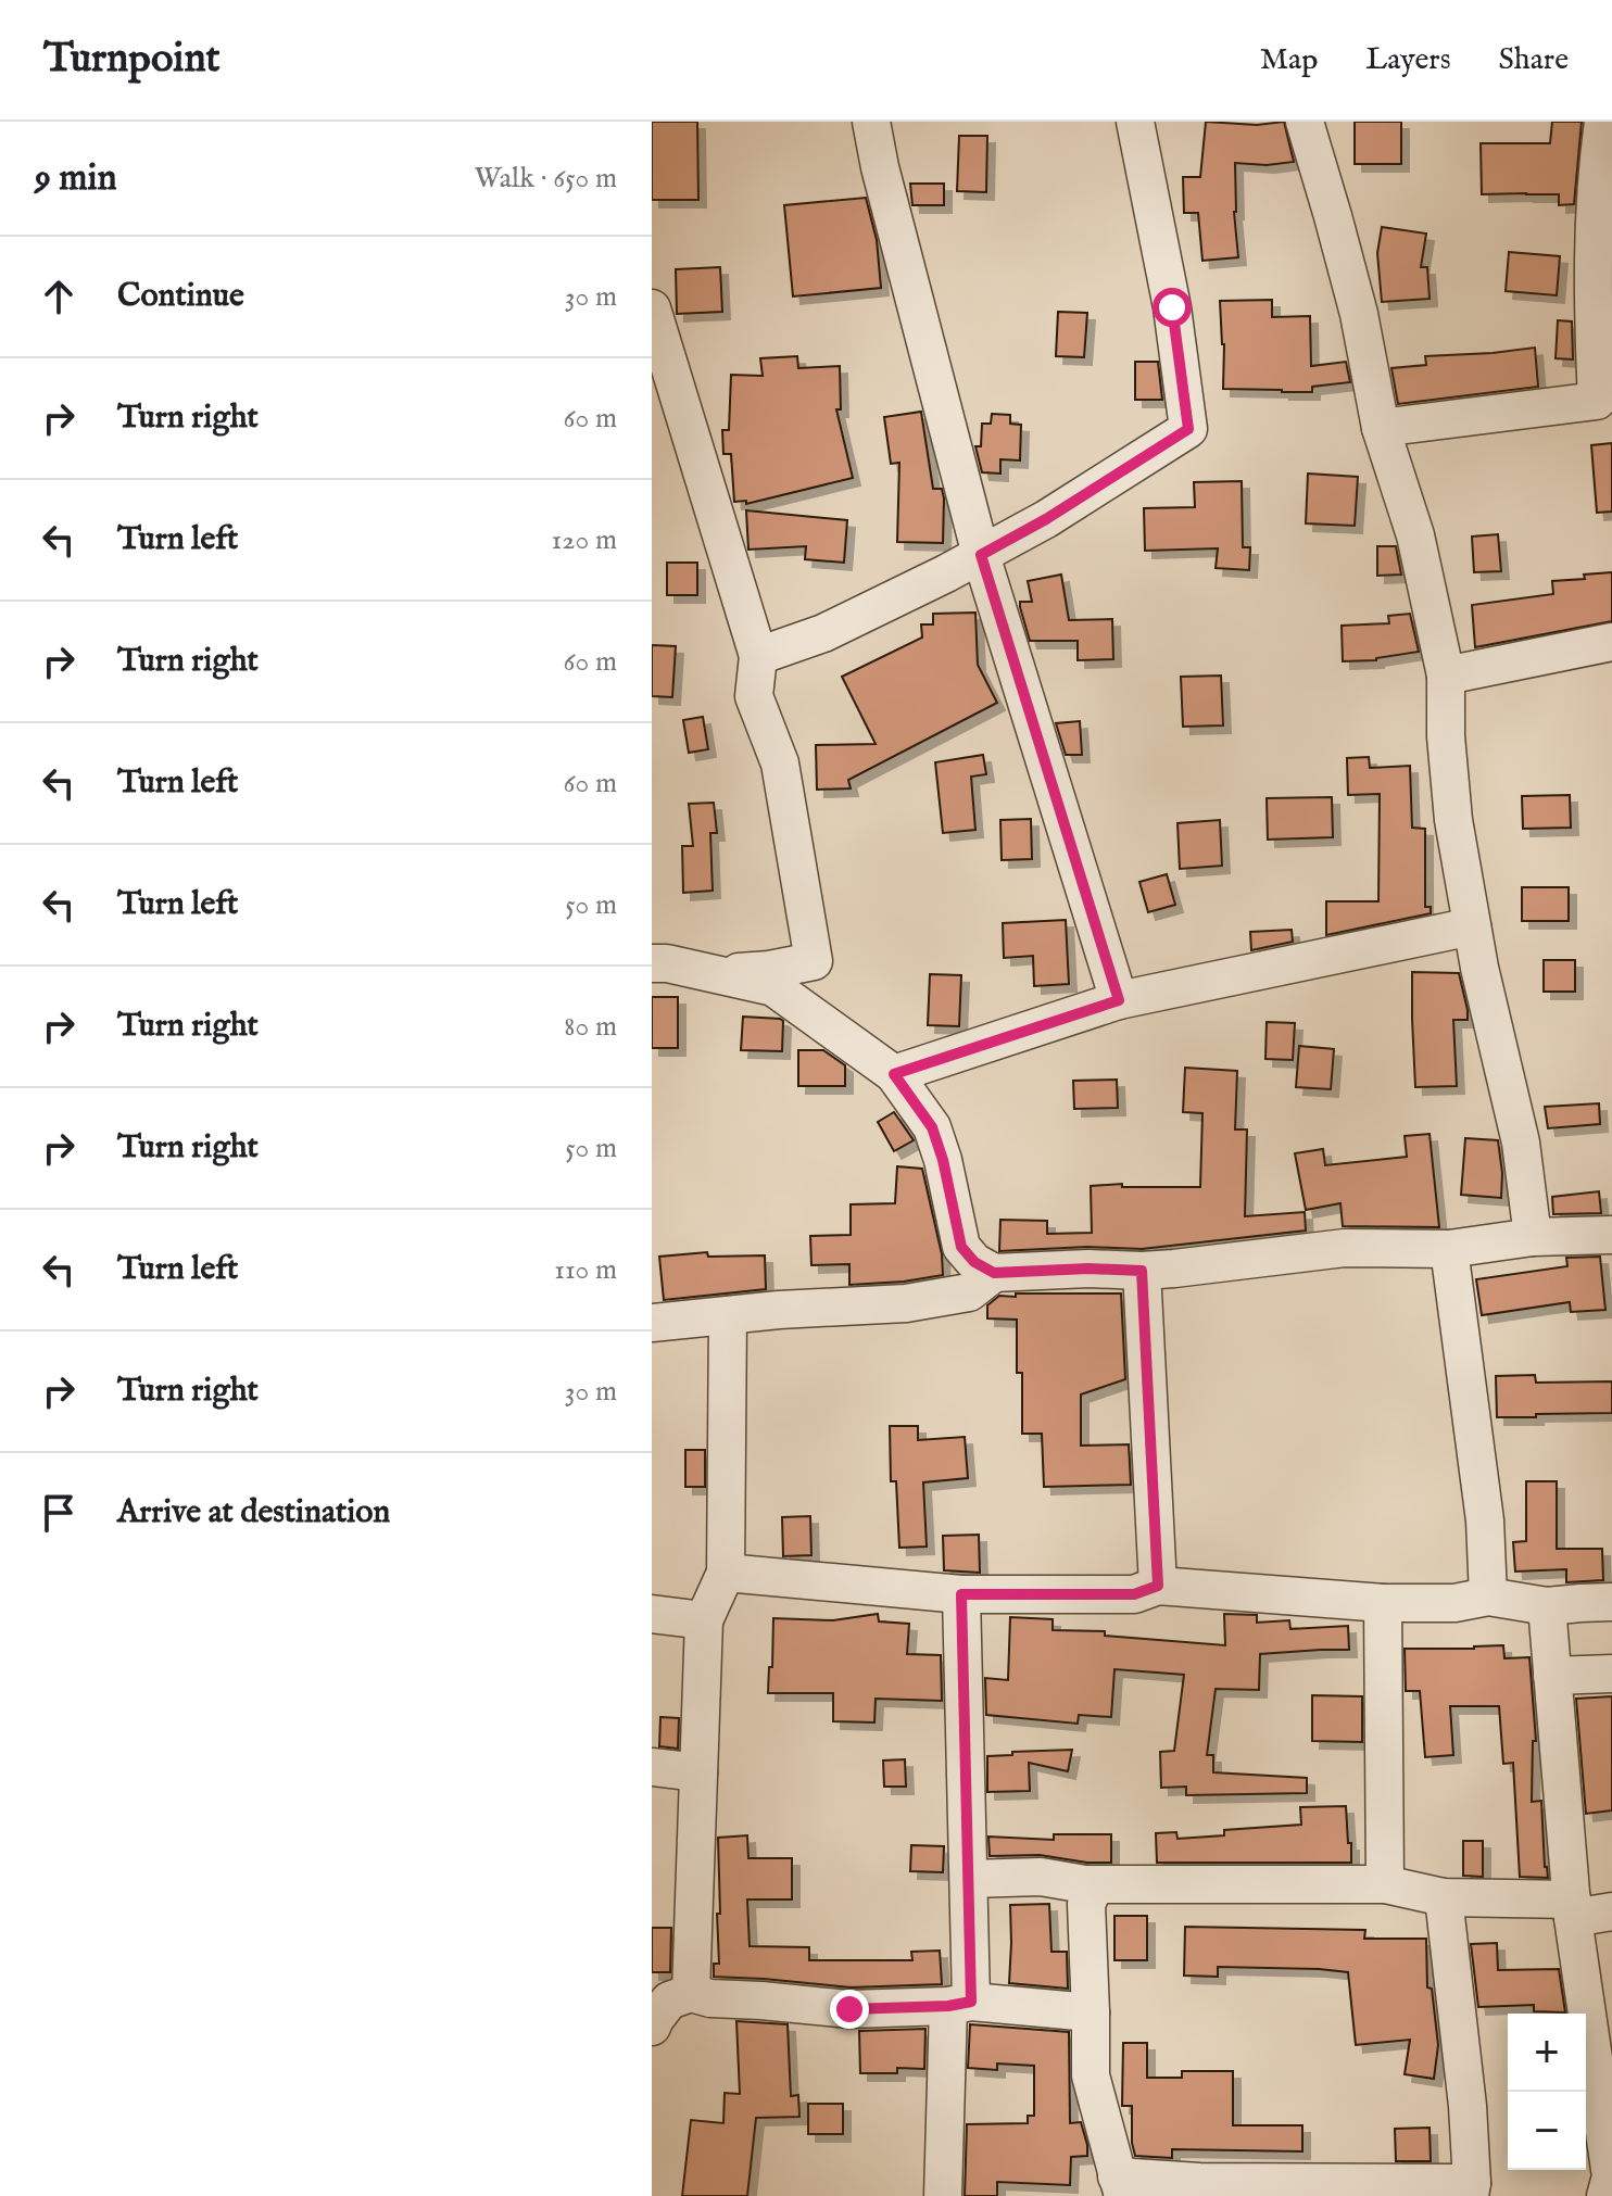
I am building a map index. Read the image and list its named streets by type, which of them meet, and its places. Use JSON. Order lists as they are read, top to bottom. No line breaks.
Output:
{"page":{"header":"Turnpoint","nav":["Map","Layers","Share"],"heading":["9 min","Walk · 650 m"],"list":[["Continue","30 m"],["Turn right","60 m"],["Turn left","120 m"],["Turn right","60 m"],["Turn left","60 m"],["Turn left","50 m"],["Turn right","80 m"],["Turn right","50 m"],["Turn left","110 m"],["Turn right","30 m"],"Arrive at destination"],"map_buttons":["+","−"]}}
